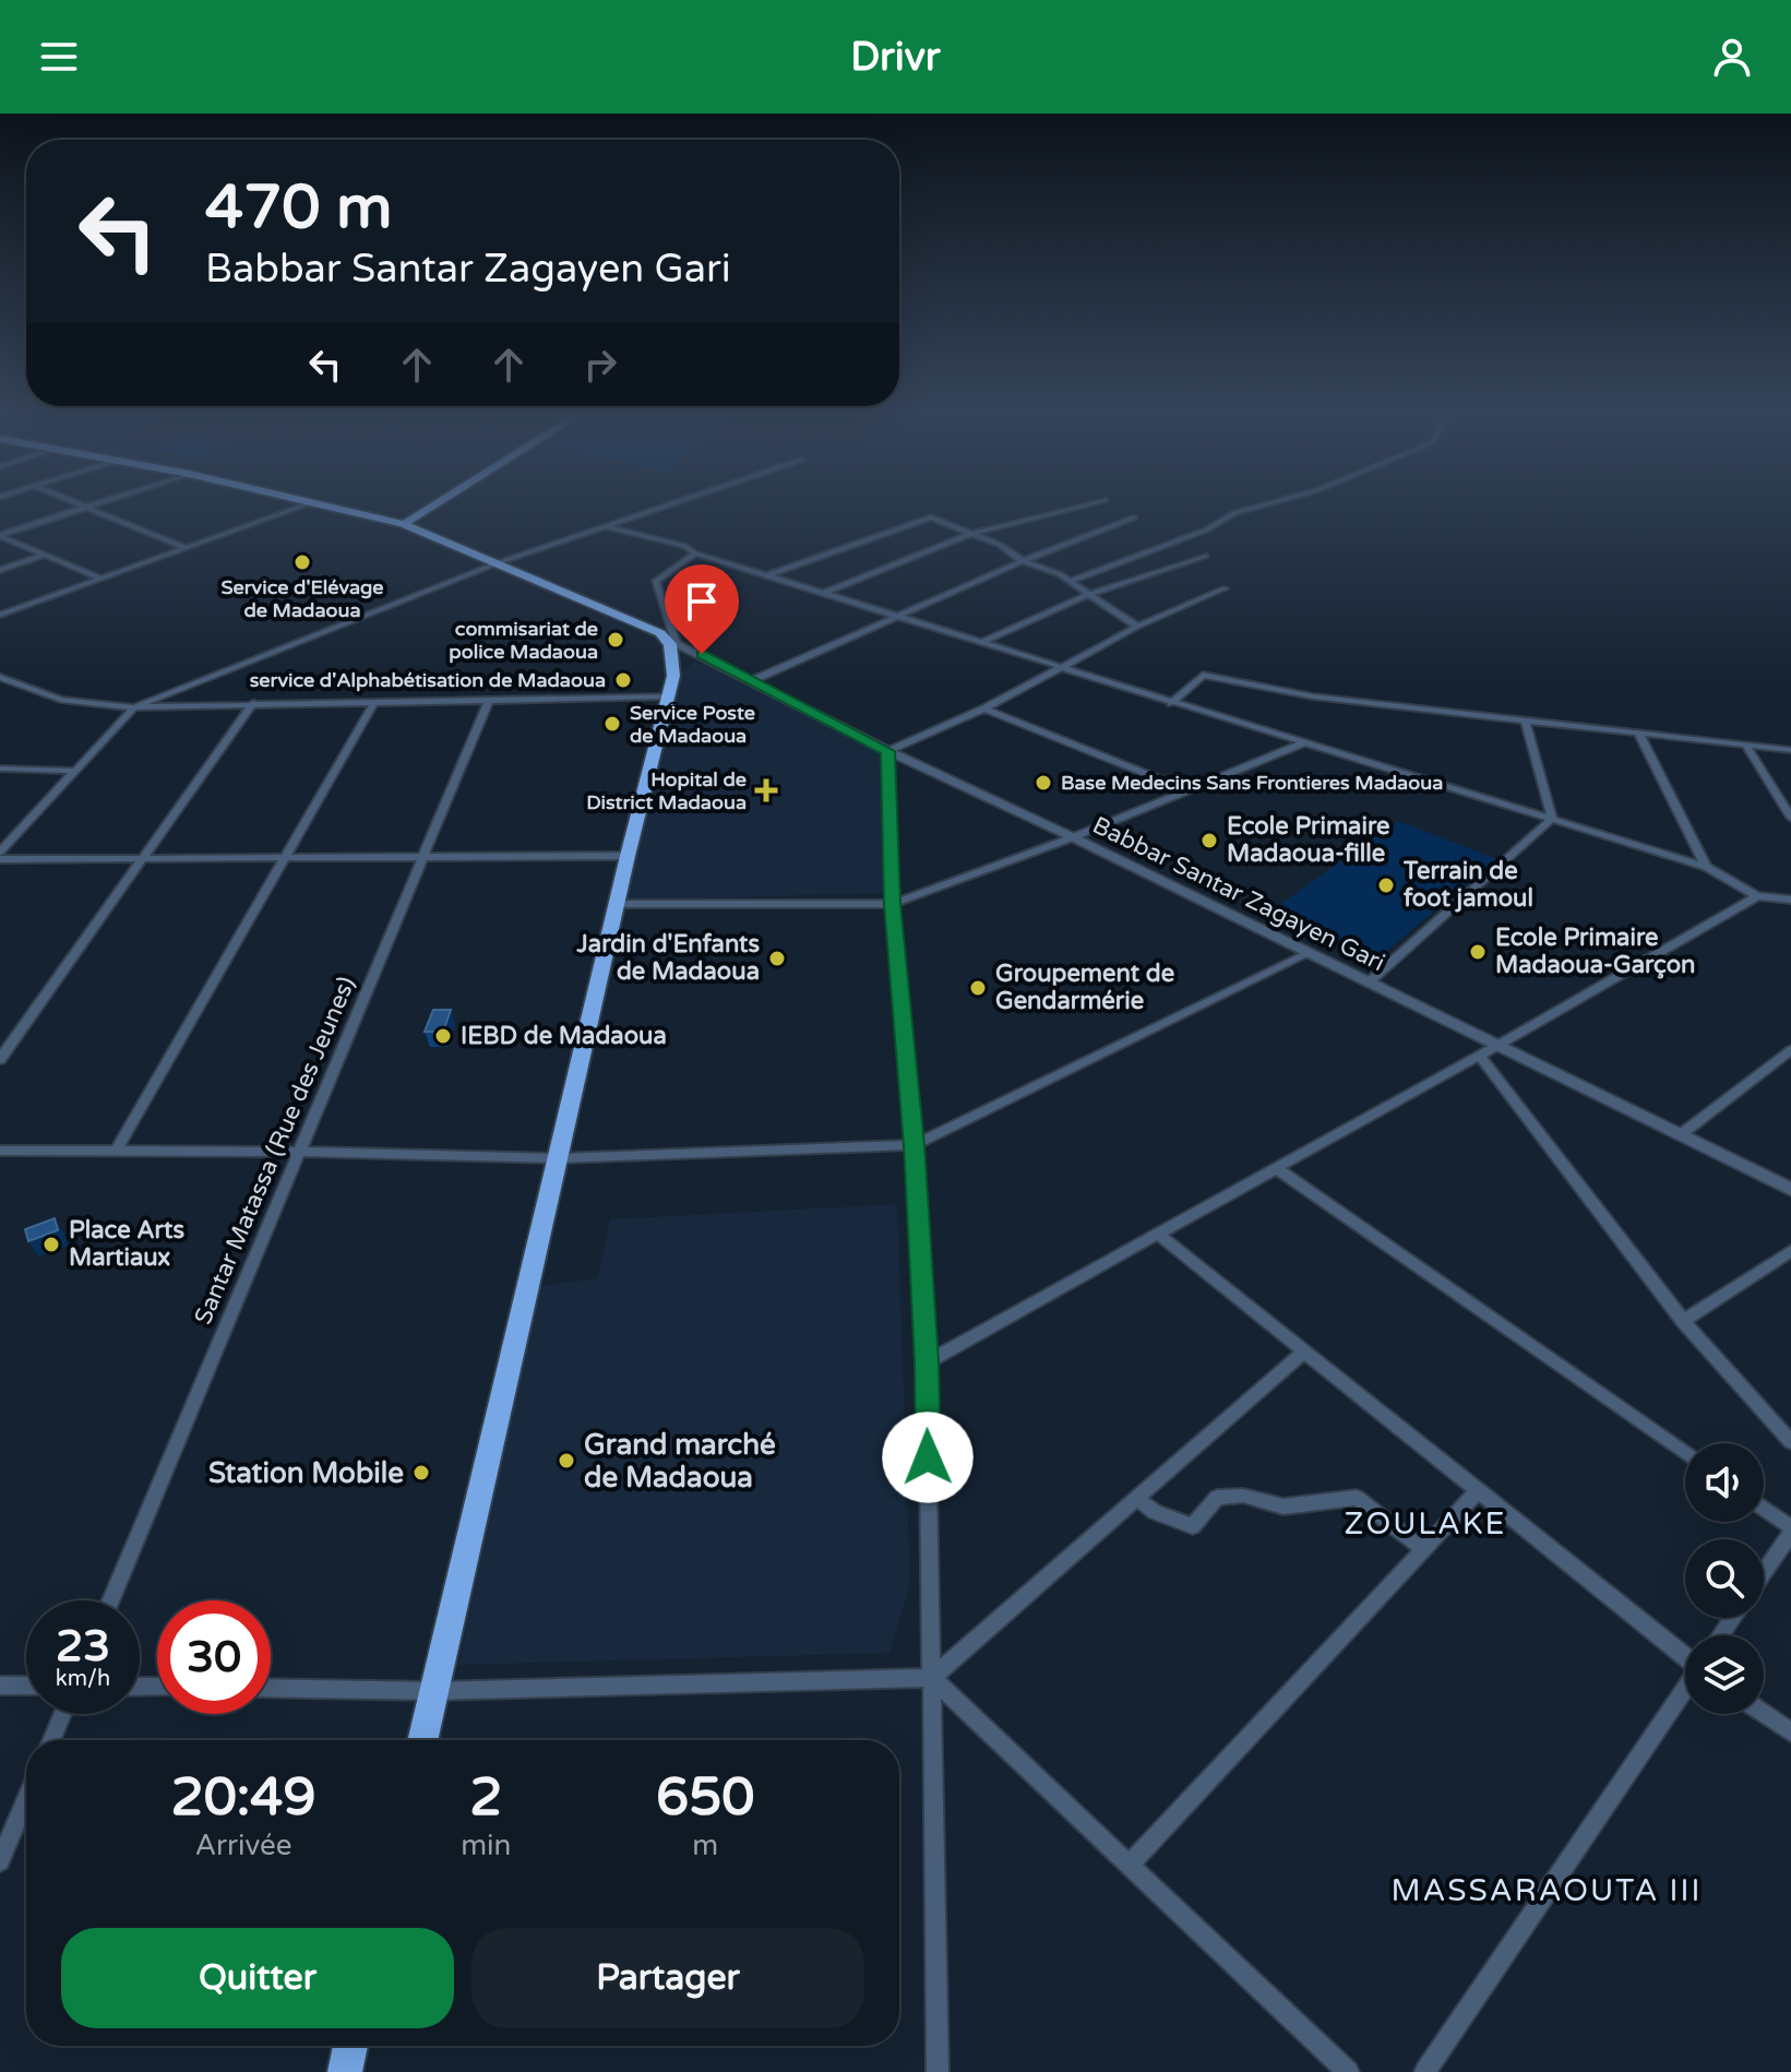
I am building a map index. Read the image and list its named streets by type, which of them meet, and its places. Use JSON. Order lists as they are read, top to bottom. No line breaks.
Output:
{"streets":{"street":["Babbar Santar Zagayen Gari","Santar Matassa (Rue des Jeunes)"]},"districts":["ZOULAKE","MASSARAOUTA III"],"places":{"other":["Service d'Elévage de Madaoua","commisariat de police Madaoua","service d'Alphabétisation de Madaoua","Service Poste de Madaoua","Base Medecins Sans Frontieres Madaoua","Ecole Primaire Madaoua-fille","Terrain de foot jamoul","Ecole Primaire Madaoua-Garçon","Jardin d'Enfants de Madaoua","Groupement de Gendarmérie","IEBD de Madaoua","Place Arts Martiaux","Grand marché de Madaoua","Station Mobile"],"health":["Hopital de District Madaoua"]},"page":{"header":"Drivr","turn":["470 m","Babbar Santar Zagayen Gari"],"speed":"23 km/h","limit":"30","eta":["20:49","Arrivée","2","min","650","m"],"buttons":["Quitter","Partager"]}}
